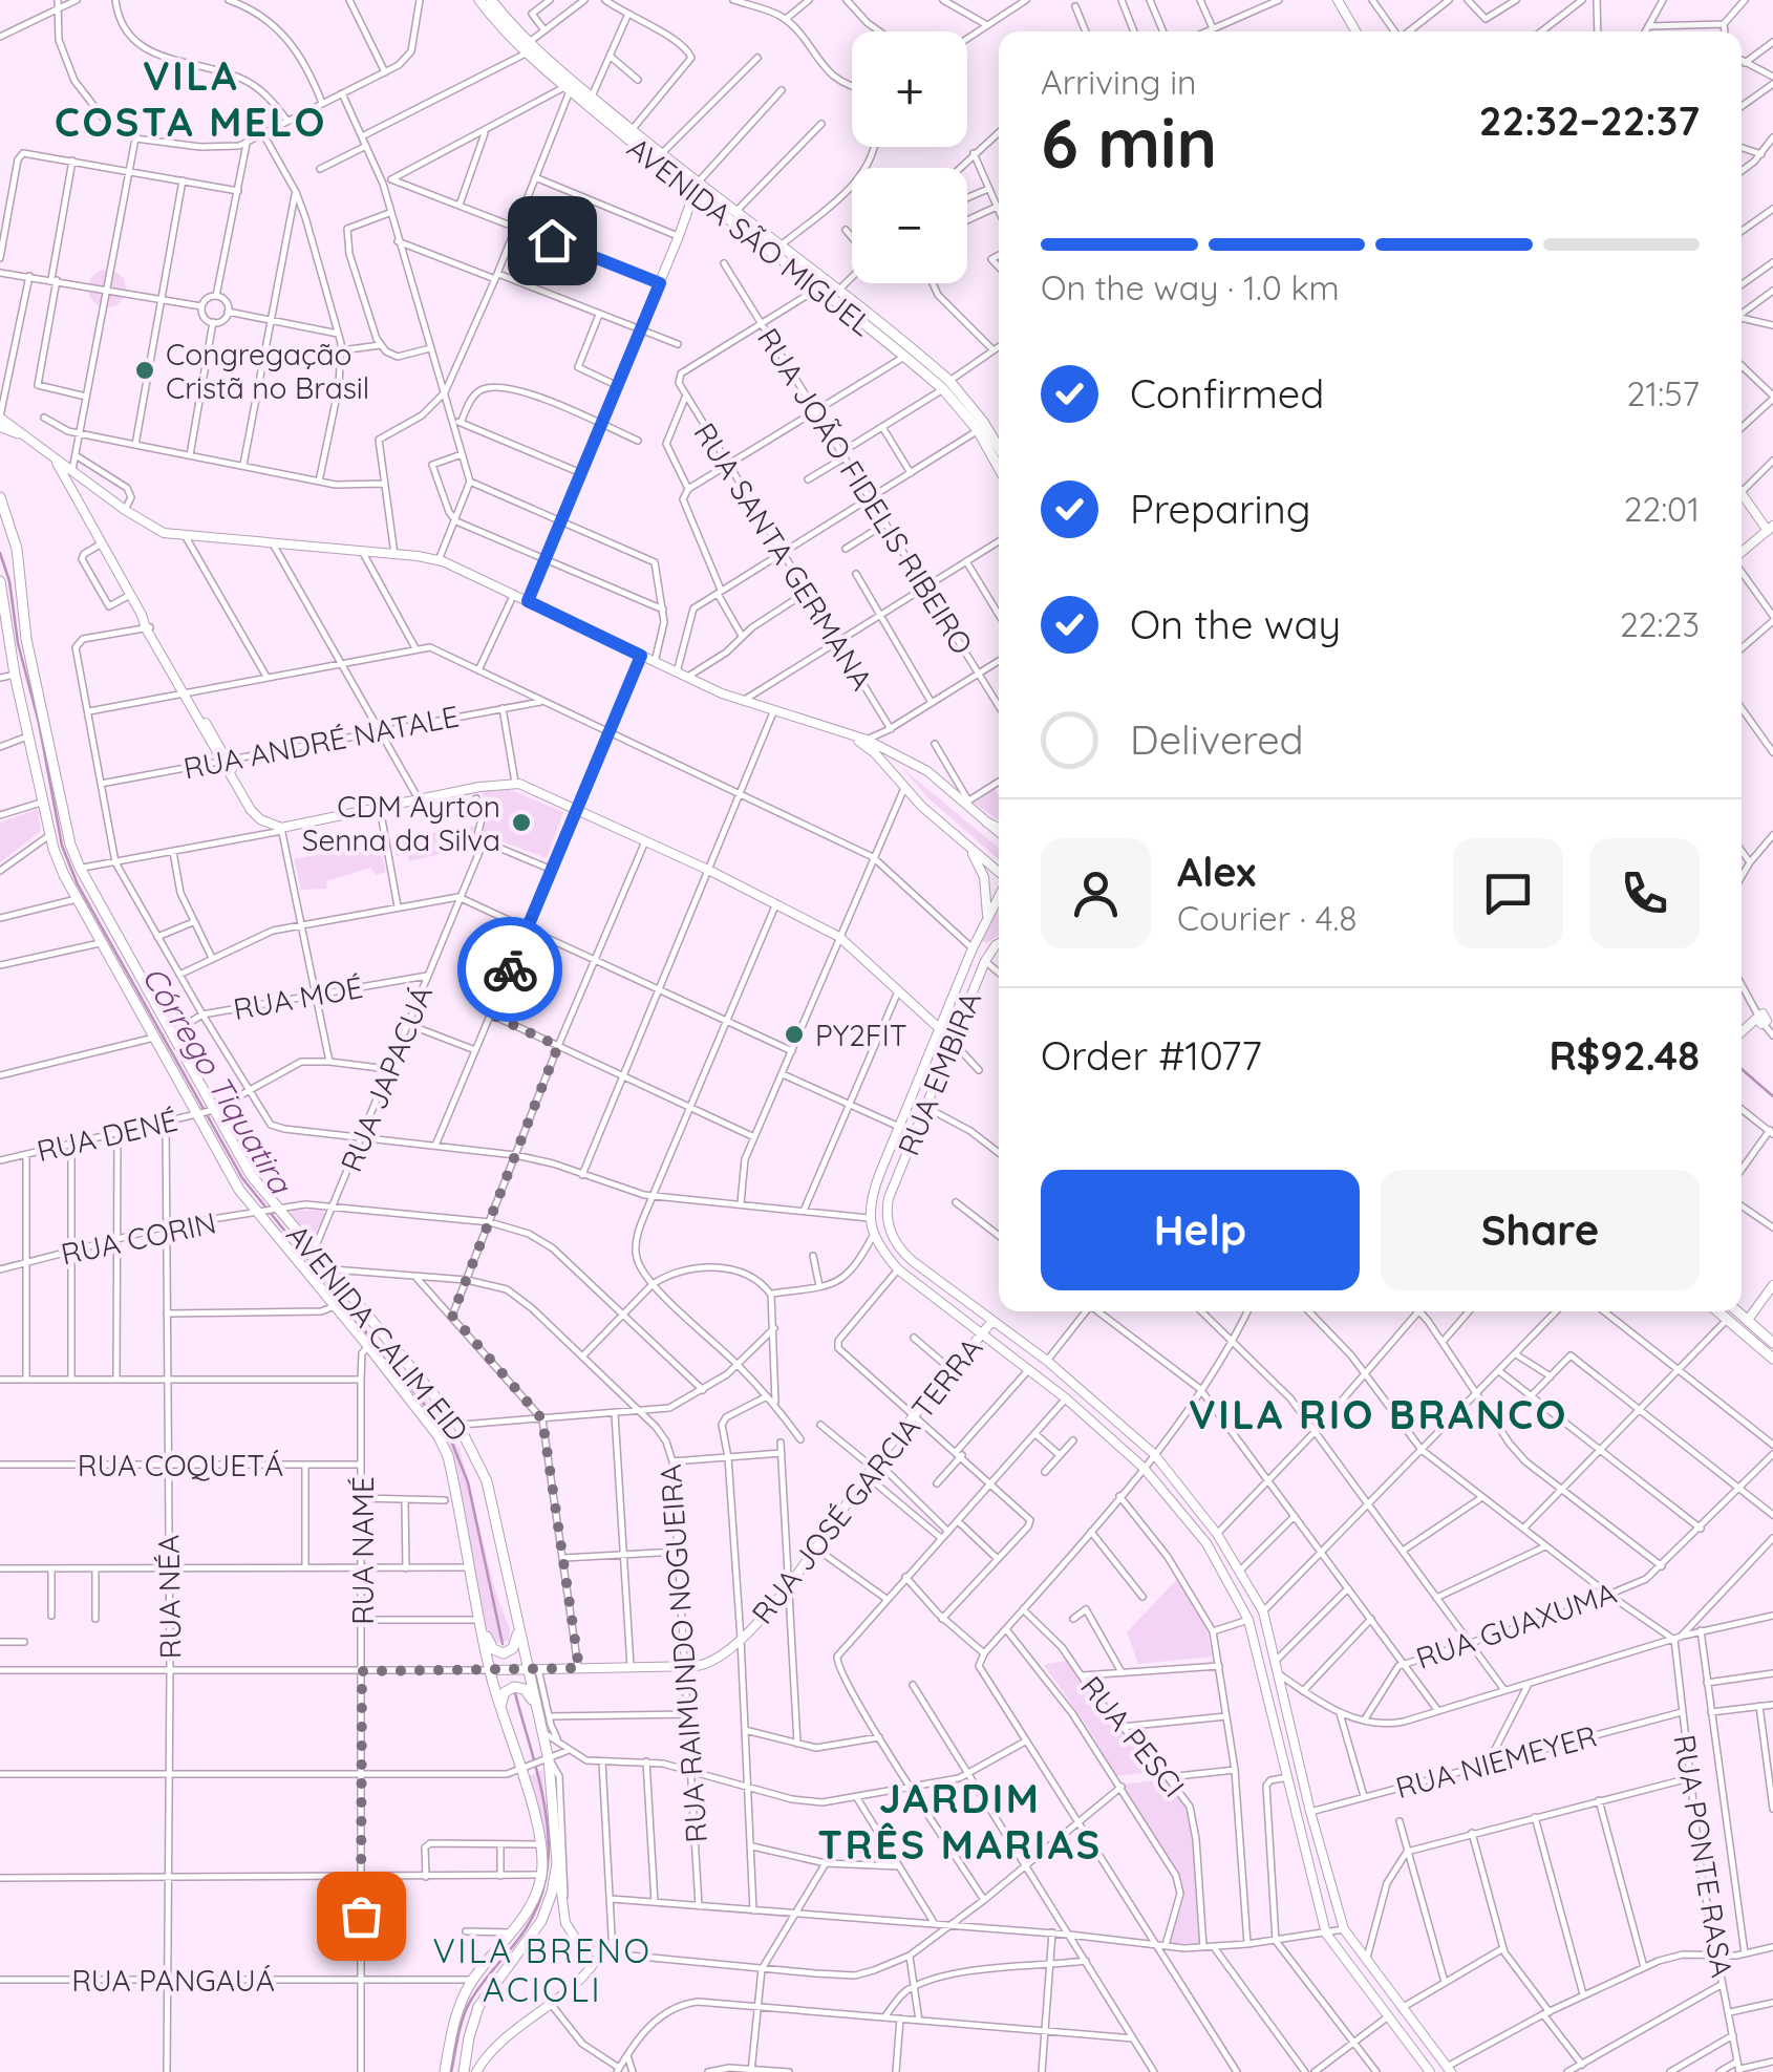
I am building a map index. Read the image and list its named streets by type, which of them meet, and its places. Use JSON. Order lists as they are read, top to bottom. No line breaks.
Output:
{"streets":{"main road":["AVENIDA SÃO MIGUEL","RUA EMBIRA","AVENIDA CALIM EID","RUA JOSÉ GARCIA TERRA"],"street":["RUA JOÃO FIDELIS RIBEIRO","RUA SANTA GERMANA","RUA ANDRÉ NATALE","RUA MOÉ","RUA JAPACUÁ","RUA DENÉ","RUA CORIN","RUA COQUETÁ","RUA NAMÉ","RUA NÉA","RUA GUAXUMA","RUA RAIMUNDO NOGUEIRA","RUA PESCI","RUA NIEMEYER","RUA PONTE RASA","RUA PANGAUÁ"]},"crossings":[["RUA JOÃO FIDELIS RIBEIRO","RUA SANTA GERMANA"],["RUA MOÉ","RUA JAPACUÁ"],["RUA MOÉ","AVENIDA CALIM EID"],["RUA EMBIRA","RUA JOSÉ GARCIA TERRA"],["RUA JAPACUÁ","RUA DENÉ"],["RUA JAPACUÁ","RUA CORIN"],["RUA JAPACUÁ","AVENIDA CALIM EID"],["RUA DENÉ","AVENIDA CALIM EID"],["RUA DENÉ","RUA NÉA"],["RUA CORIN","AVENIDA CALIM EID"],["RUA CORIN","RUA NÉA"],["AVENIDA CALIM EID","RUA NAMÉ"],["AVENIDA CALIM EID","RUA RAIMUNDO NOGUEIRA"],["AVENIDA CALIM EID","RUA PANGAUÁ"],["RUA COQUETÁ","RUA NAMÉ"],["RUA COQUETÁ","RUA NÉA"],["RUA JOSÉ GARCIA TERRA","RUA RAIMUNDO NOGUEIRA"],["RUA NAMÉ","RUA PANGAUÁ"],["RUA NÉA","RUA PANGAUÁ"],["RUA NIEMEYER","RUA PONTE RASA"]],"districts":["VILA COSTA MELO","VILA RIO BRANCO","JARDIM TRÊS MARIAS","VILA BRENO ACIOLI"],"water":["Córrego Tiquatira"],"places":["Congregação Cristã no Brasil","CDM Ayrton Senna da Silva","PY2FIT"],"page":{"map_buttons":["+","−"],"heading":["6 min","Arriving in","22:32–22:37"],"panel":["Alex","Courier · 4.8","Order #1077","R$92.48"],"bar":"On the way · 1.0 km","list":[["Confirmed","21:57"],["Preparing","22:01"],["On the way","22:23"],"Delivered"],"buttons":["Help","Share"]}}
